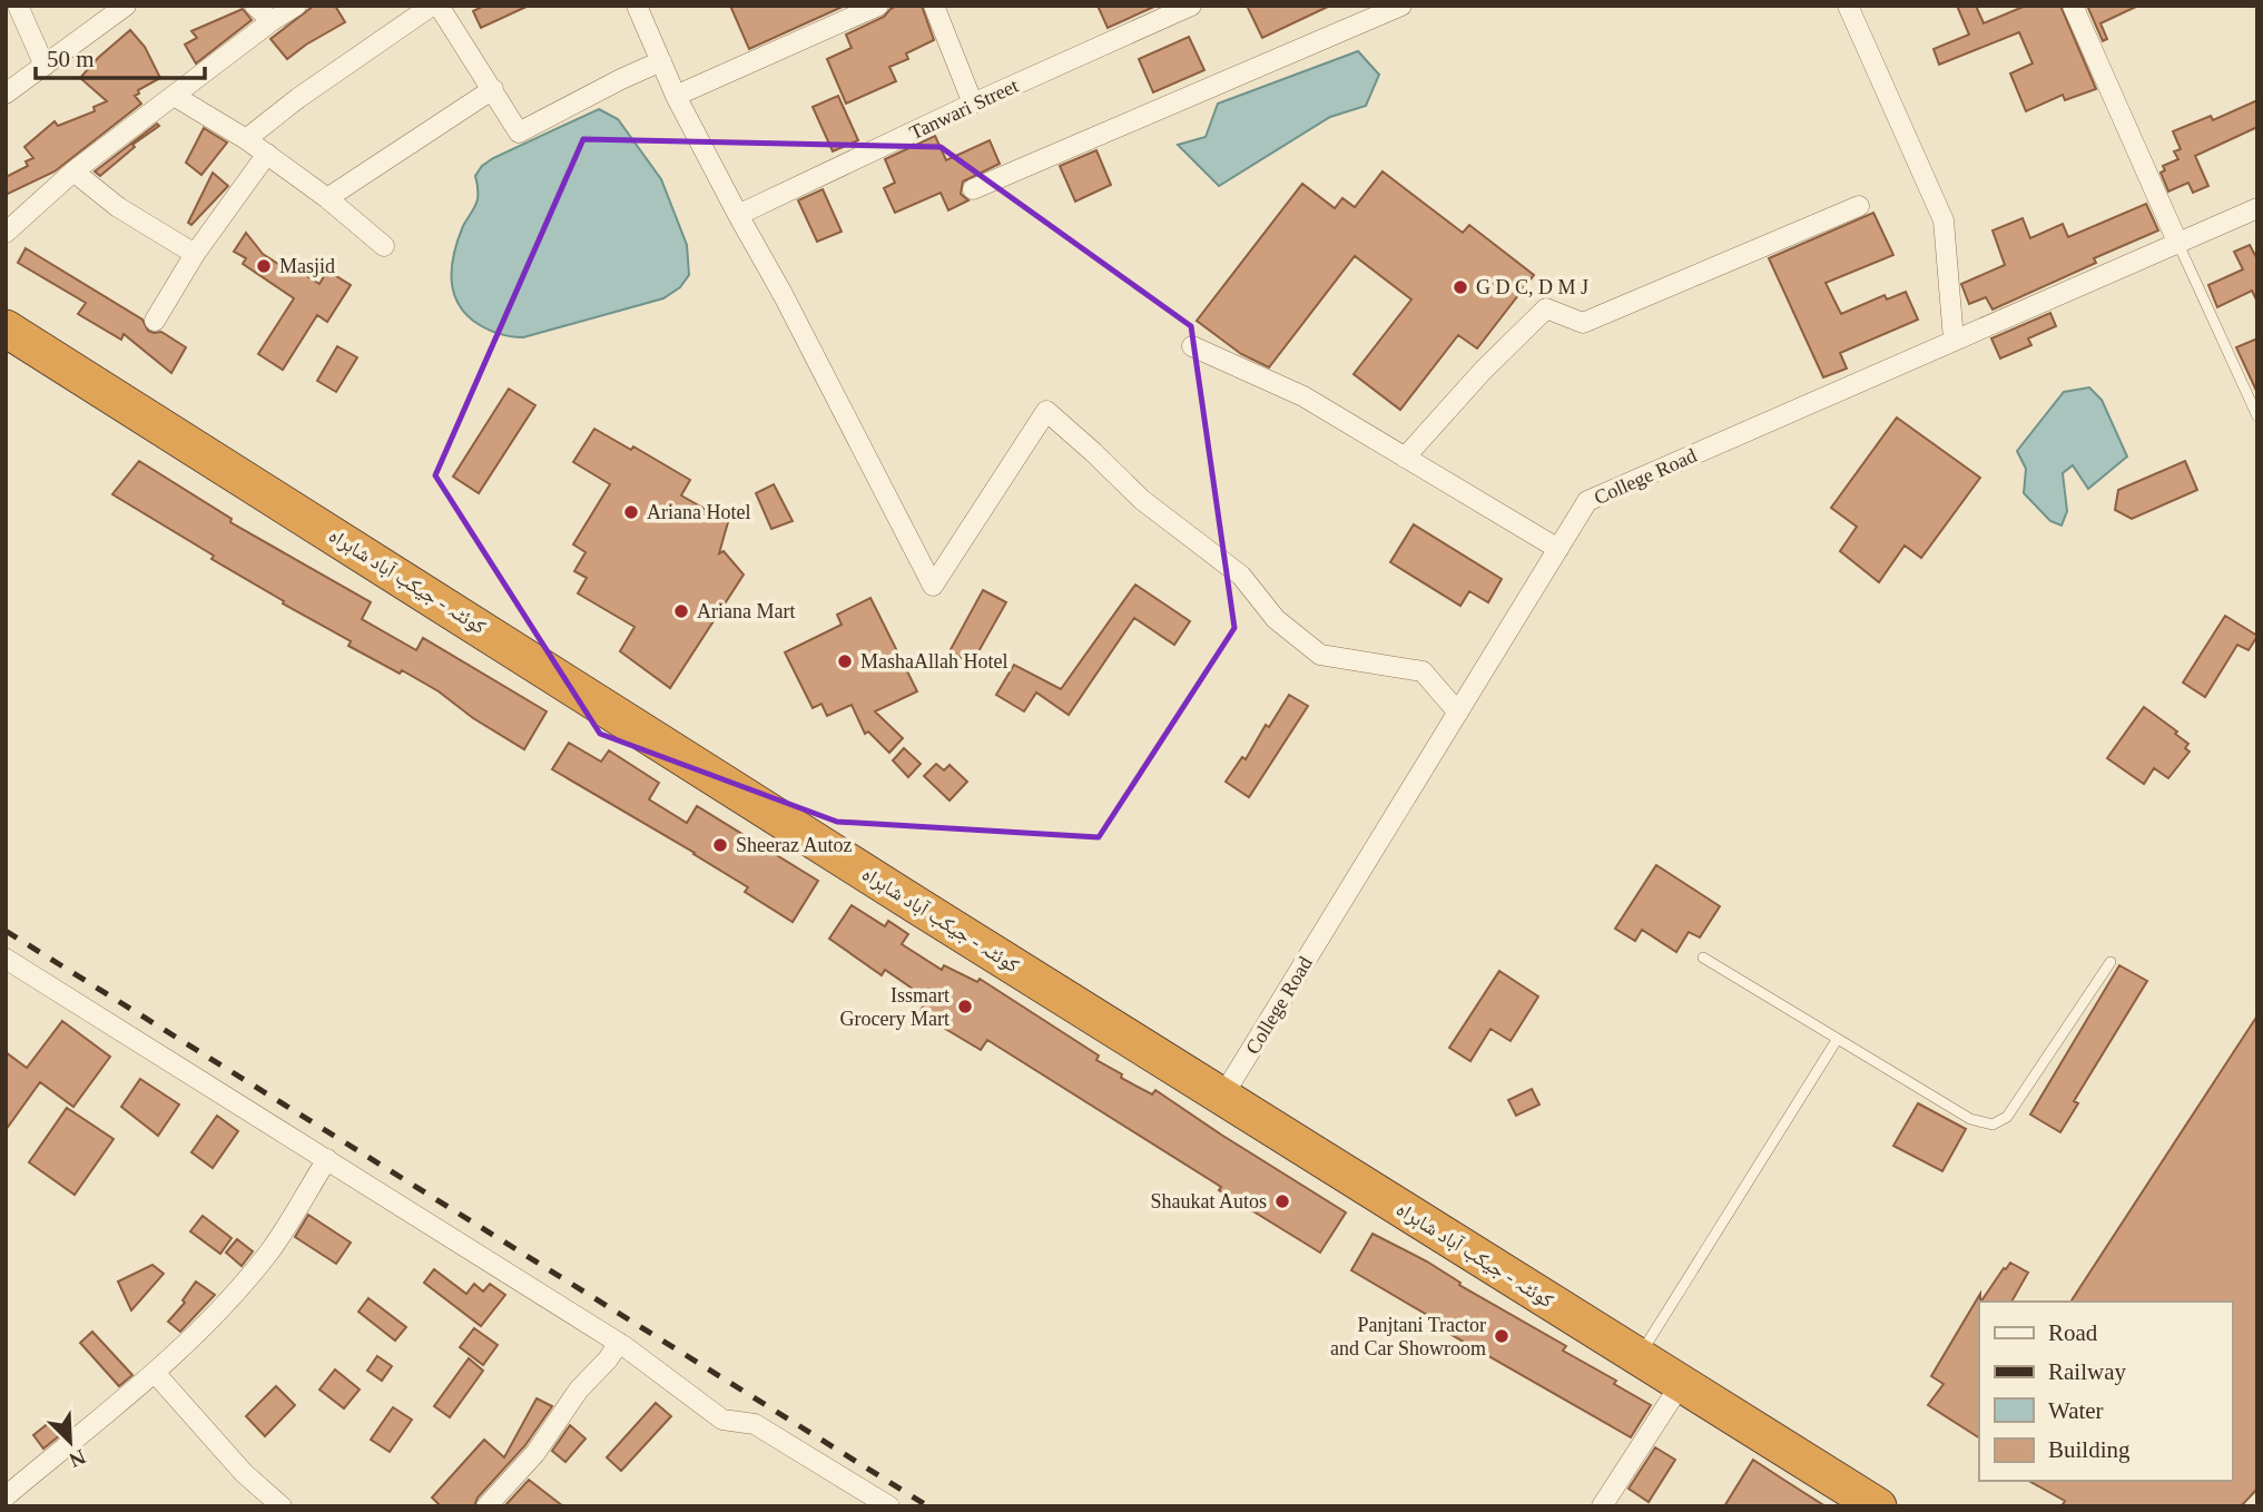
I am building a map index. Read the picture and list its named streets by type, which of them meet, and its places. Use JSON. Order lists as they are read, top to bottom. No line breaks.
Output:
{"streets":{"highway":["کوئٹہ - جیکب آباد شاہراہ"],"street":["Tanwari Street","College Road"]},"crossings":[["College Road","کوئٹہ - جیکب آباد شاہراہ"]],"places":["Masjid","G D C, D M J","Ariana Hotel","Ariana Mart","MashaAllah Hotel","Sheeraz Autoz","Issmart Grocery Mart","Shaukat Autos","Panjtani Tractor and Car Showroom"],"legend":["Road","Railway","Water","Building"],"scale_bar":"50 m","north":"bottom right"}
